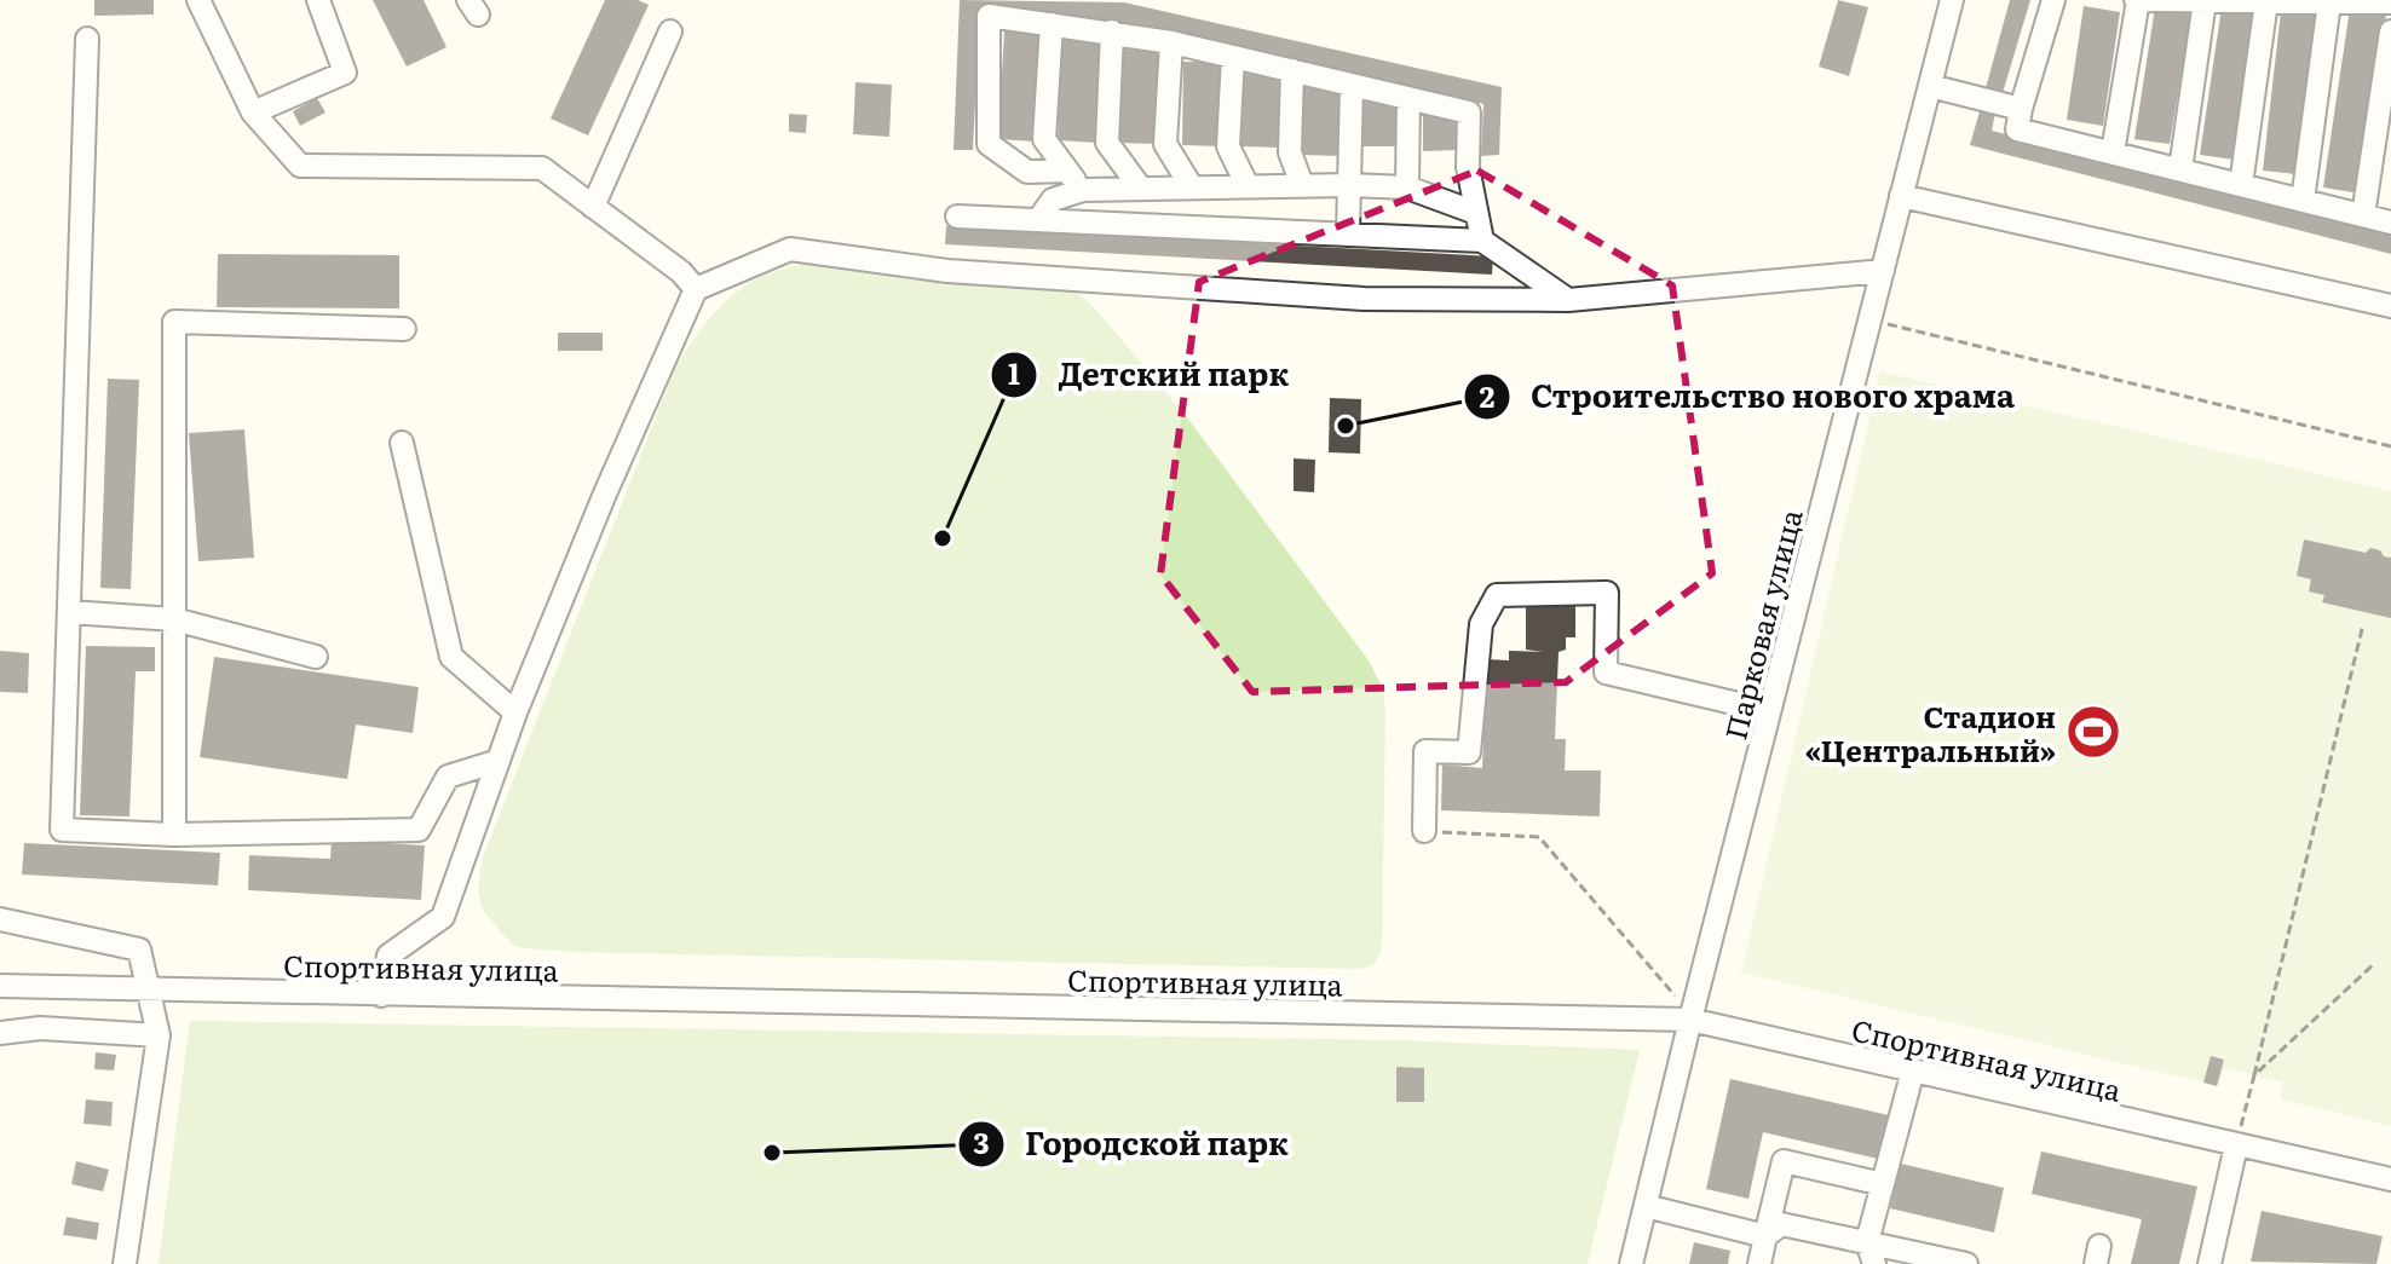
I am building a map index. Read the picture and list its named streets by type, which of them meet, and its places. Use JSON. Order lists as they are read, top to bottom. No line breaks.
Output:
{"streets":{"street":["Парковая улица","Спортивная улица"]},"crossings":[["Парковая улица","Спортивная улица"]],"places":{"other":["Строительство нового храма","Детский парк","Городской парк"],"sports":["Стадион «Центральный»"]}}
